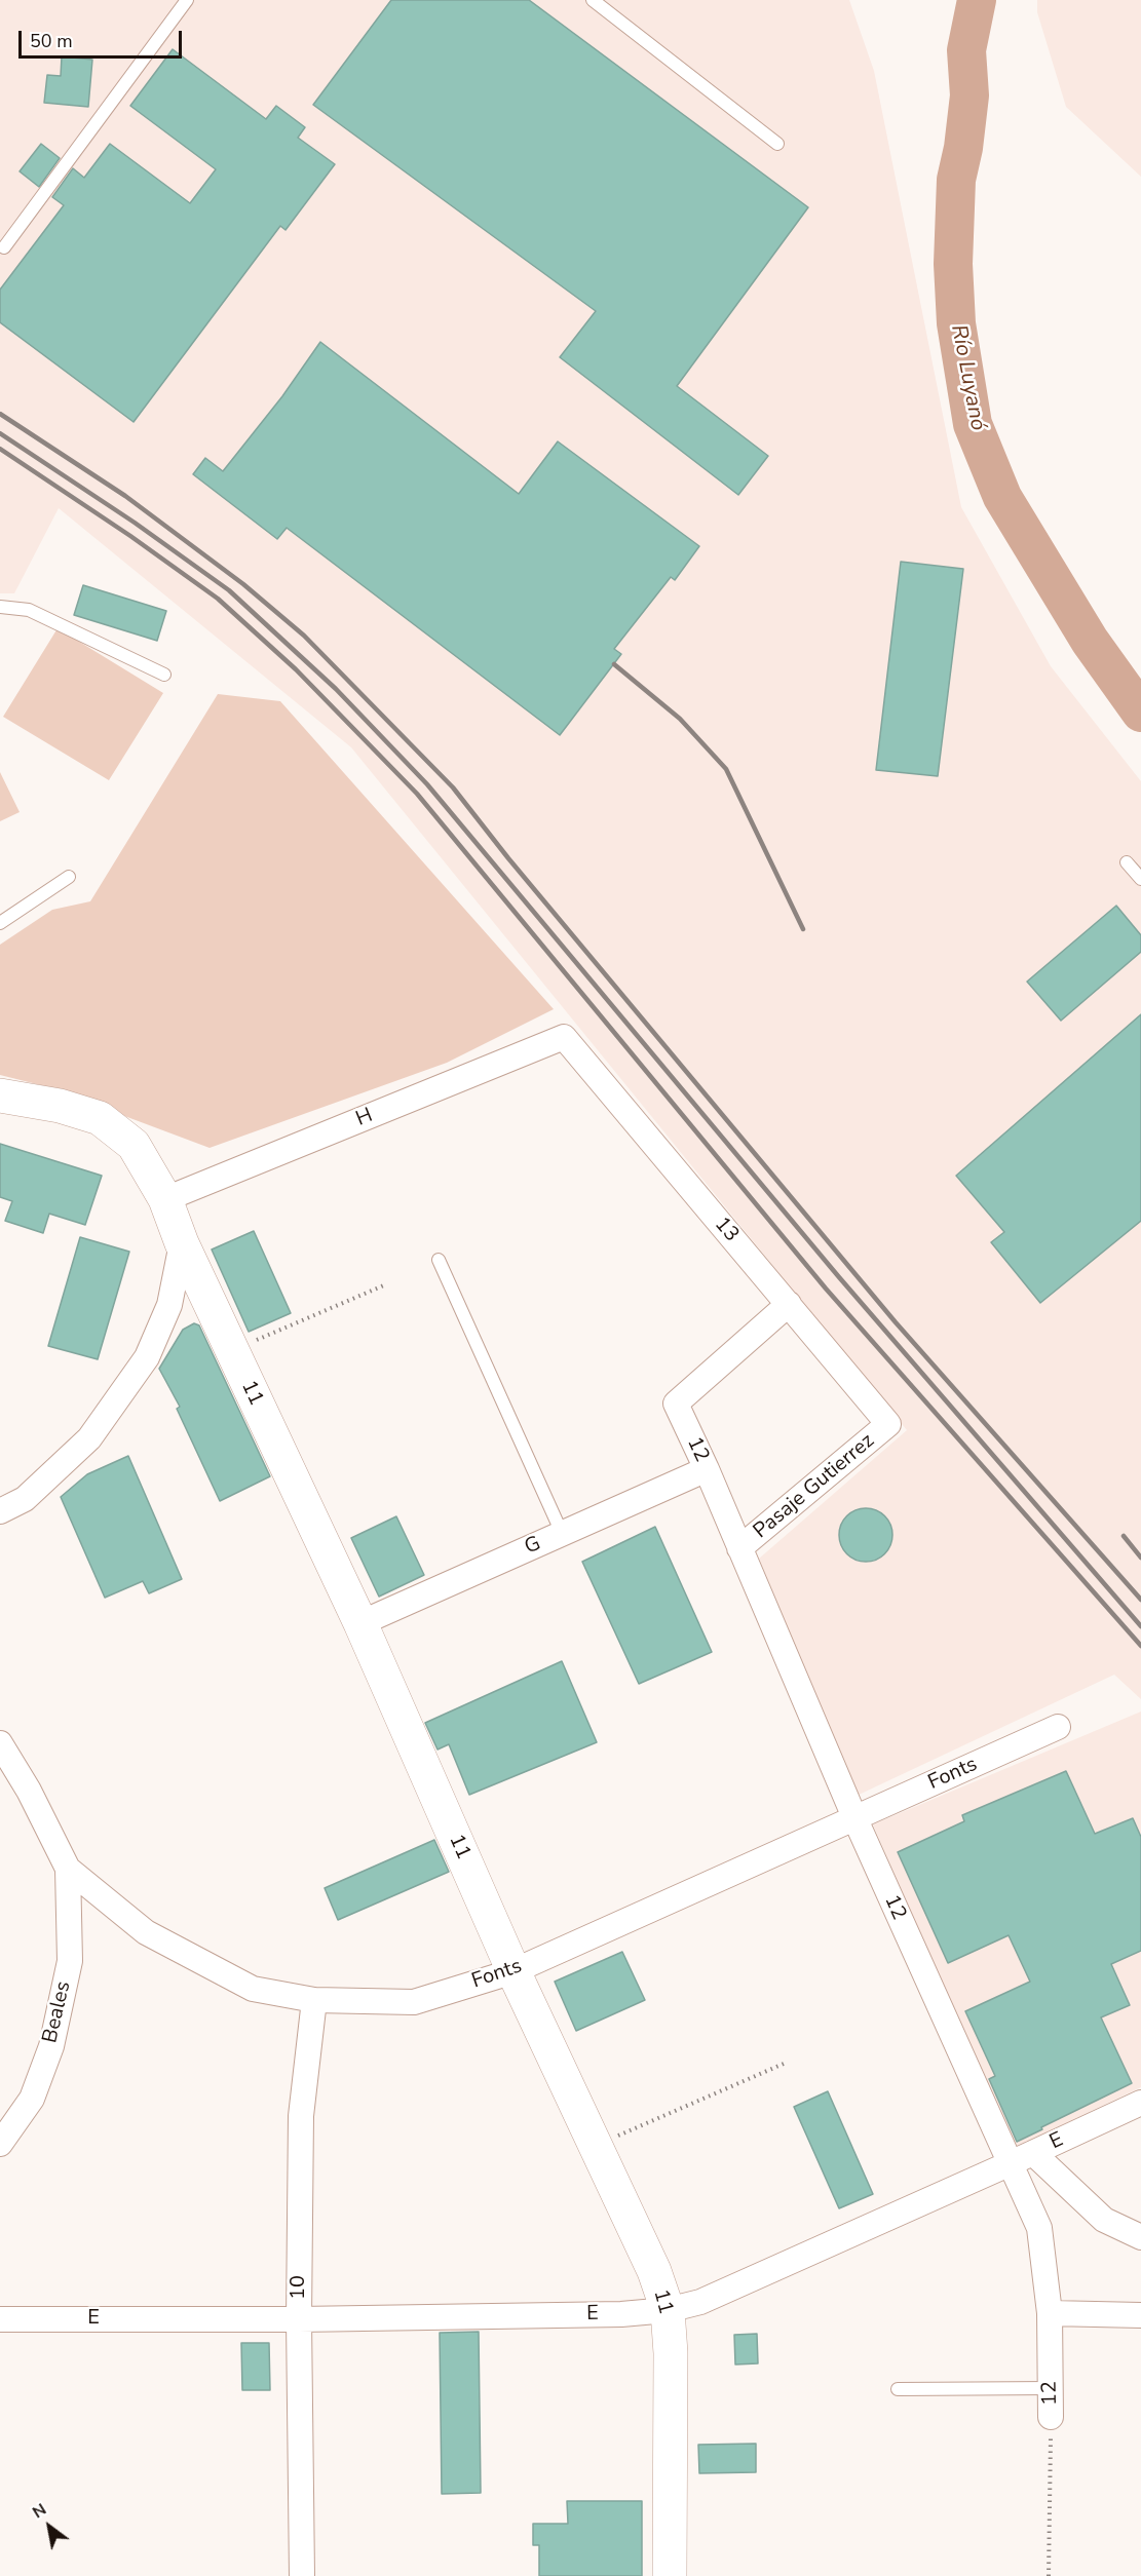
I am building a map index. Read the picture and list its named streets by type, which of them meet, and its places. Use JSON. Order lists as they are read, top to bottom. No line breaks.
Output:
{"streets":{"street":["H","13","11","12","Pasaje Gutierrez","G","Fonts","Beales","E","10"]},"crossings":[["H","13"],["H","11"],["13","12"],["13","Pasaje Gutierrez"],["11","G"],["11","Fonts"],["11","E"],["12","Pasaje Gutierrez"],["12","G"],["12","Fonts"],["12","E"],["Fonts","Beales"],["Fonts","10"],["E","10"]],"water":["Río Luyanó"],"scale_bar":"50 m","north":"top left"}
